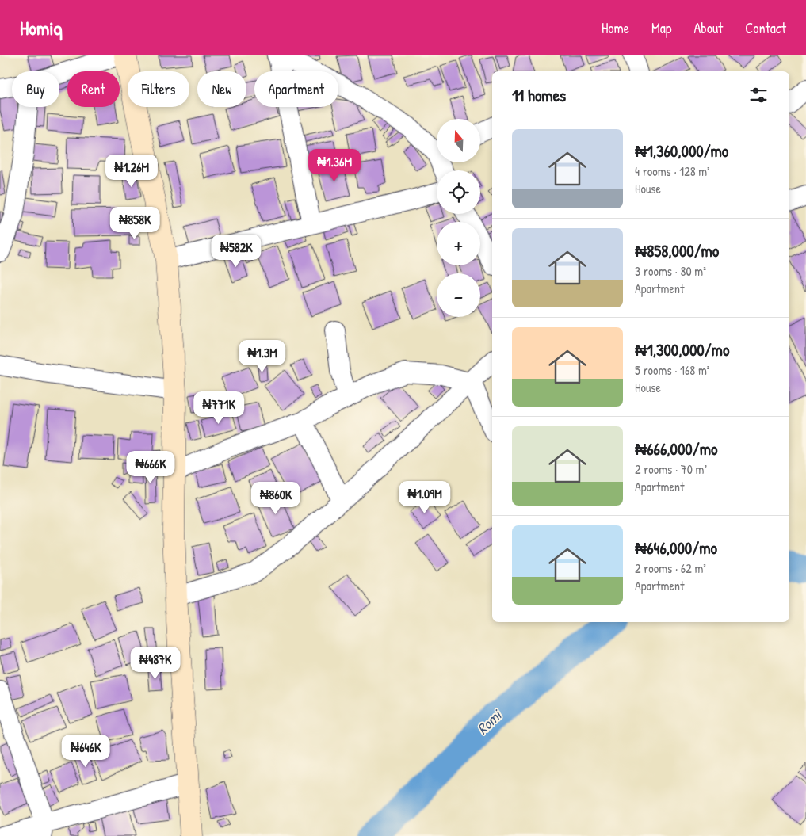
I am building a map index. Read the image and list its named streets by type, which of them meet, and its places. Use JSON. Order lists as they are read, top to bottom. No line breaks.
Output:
{"water":["Romi"],"north":"top","page":{"header":"Homiq","nav":["Home","Map","About","Contact"],"chip":["Buy","Rent","Filters","New","Apartment"],"heading":"11 homes","map_buttons":["+","−"],"list":[{"name":"₦1,360,000/mo","note":"4 rooms · 128 m² · House"},{"name":"₦858,000/mo","note":"3 rooms · 80 m² · Apartment"},{"name":"₦1,300,000/mo","note":"5 rooms · 168 m² · House"},{"name":"₦666,000/mo","note":"2 rooms · 70 m² · Apartment"},{"name":"₦646,000/mo","note":"2 rooms · 62 m² · Apartment"}],"price":["₦1.36M","₦1.26M","₦858K","₦582K","₦1.3M","₦771K","₦666K","₦1.09M","₦860K","₦487K","₦646K"]}}
